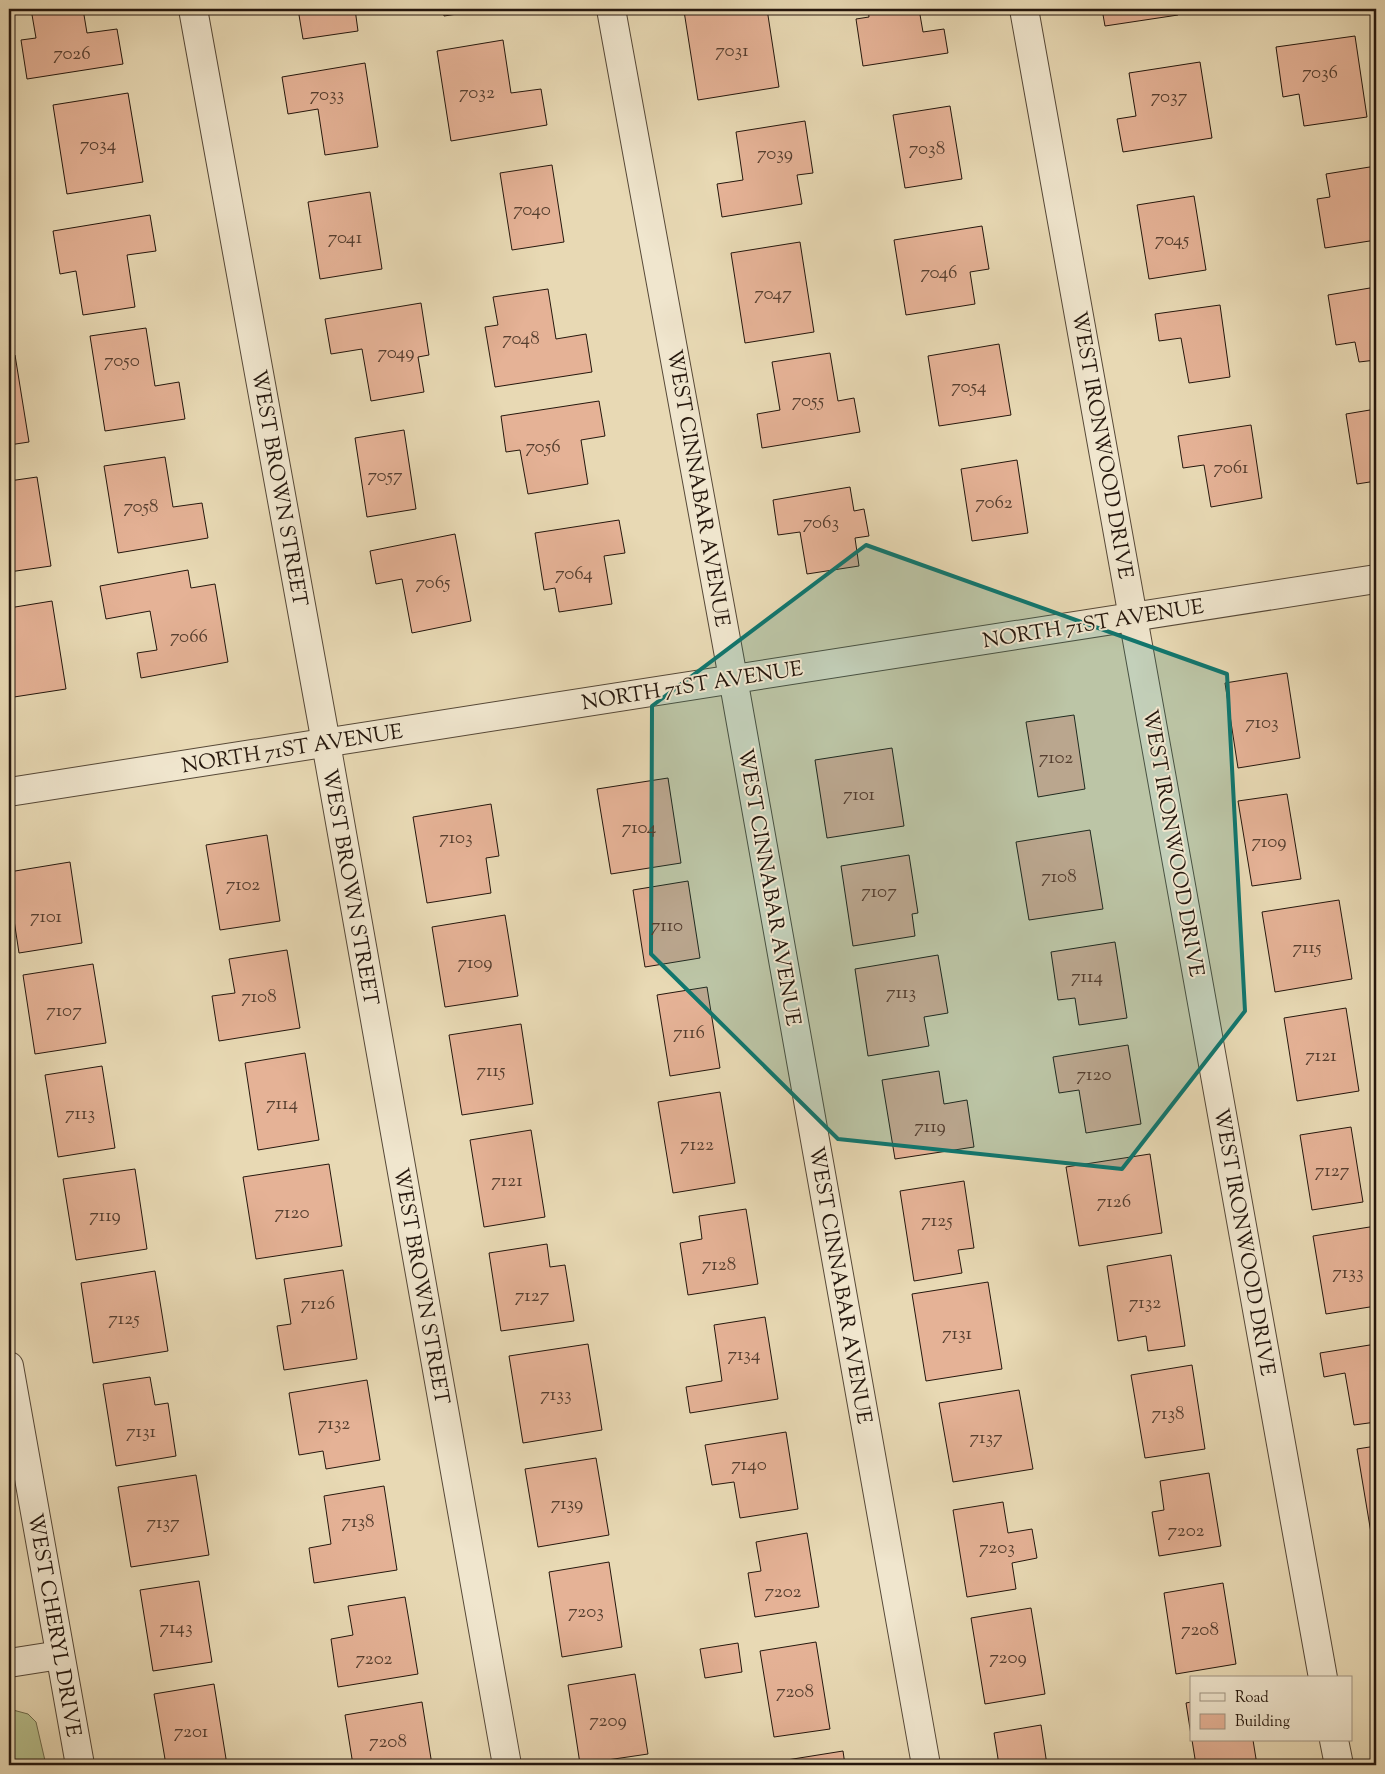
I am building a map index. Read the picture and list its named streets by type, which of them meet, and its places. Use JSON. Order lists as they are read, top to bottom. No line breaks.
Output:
{"streets":{"street":["WEST IRONWOOD DRIVE","WEST BROWN STREET","WEST CINNABAR AVENUE","NORTH 71ST AVENUE","WEST CHERYL DRIVE"]},"crossings":[["WEST IRONWOOD DRIVE","NORTH 71ST AVENUE"],["WEST BROWN STREET","NORTH 71ST AVENUE"],["WEST CINNABAR AVENUE","NORTH 71ST AVENUE"]],"house_numbers":["7031","7026","7036","7032","7033","7037","7034","7038","7039","7040","7041","7045","7046","7047","7048","7049","7050","7054","7055","7056","7061","7057","7062","7058","7063","7064","7065","7066","7103","7102","7101","7104","7103","7109","7108","7102","7107","7101","7110","7115","7109","7114","7113","7108","7107","7116","7121","7115","7120","7114","7113","7119","7122","7127","7121","7126","7120","7119","7125","7128","7133","7127","7132","7126","7125","7131","7134","7133","7138","7132","7131","7137","7140","7139","7138","7137","7202","7203","7202","7203","7143","7208","7209","7202","7208","7209","7201","7208"],"legend":["Road","Building"]}
